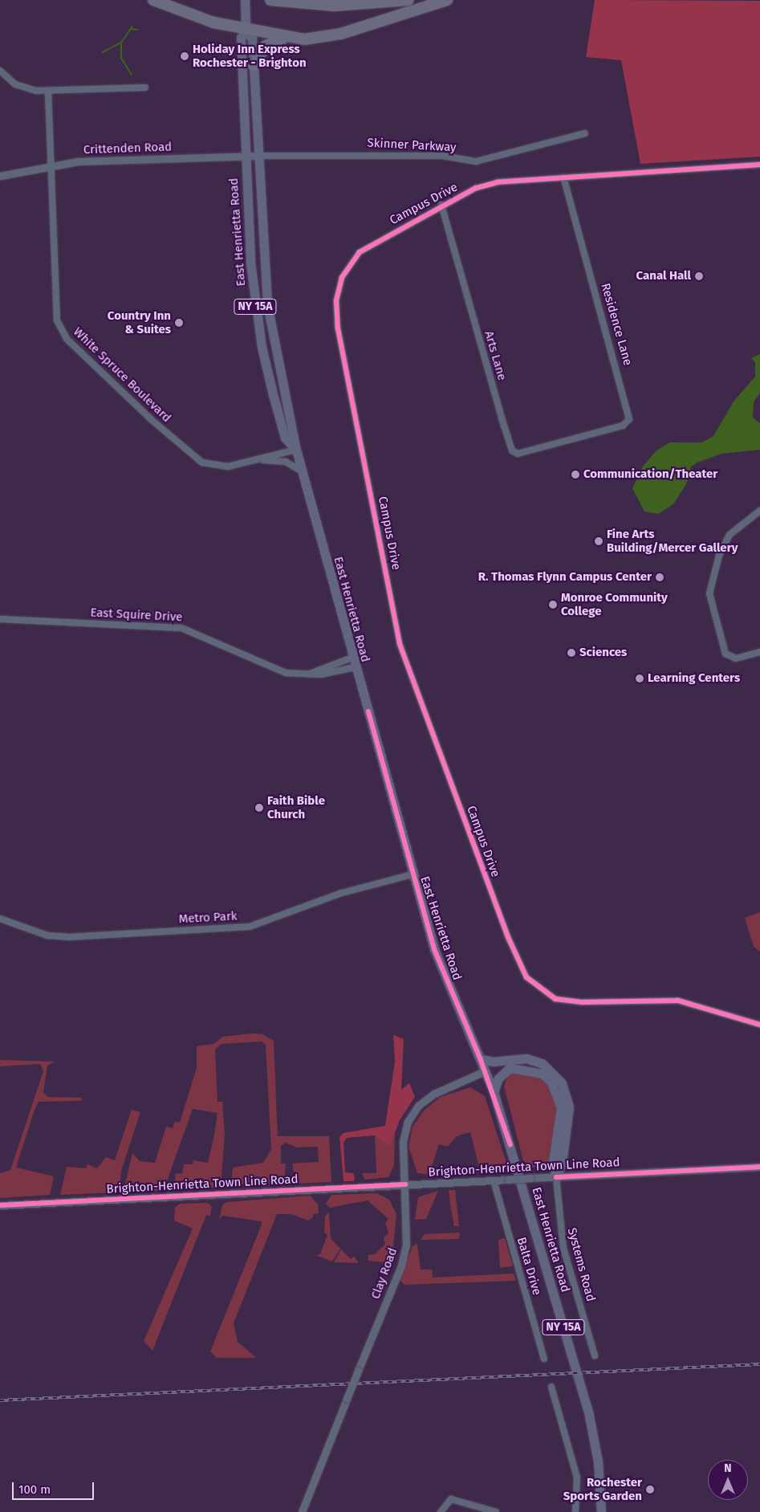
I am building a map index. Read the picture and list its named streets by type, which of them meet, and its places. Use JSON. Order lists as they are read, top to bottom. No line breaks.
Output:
{"streets":{"main road":["East Henrietta Road","NY 15A"],"street":["Skinner Parkway","Crittenden Road","Campus Drive","Residence Lane","Arts Lane","White Spruce Boulevard","East Squire Drive","Metro Park","Brighton-Henrietta Town Line Road","Systems Road","Balta Drive","Clay Road"]},"crossings":[["Skinner Parkway","Crittenden Road"],["Skinner Parkway","East Henrietta Road"],["Crittenden Road","East Henrietta Road"],["Crittenden Road","White Spruce Boulevard"],["Campus Drive","Residence Lane"],["Campus Drive","Arts Lane"],["East Henrietta Road","White Spruce Boulevard"],["East Henrietta Road","East Squire Drive"],["East Henrietta Road","Metro Park"],["East Henrietta Road","Clay Road"],["Residence Lane","Arts Lane"],["Brighton-Henrietta Town Line Road","Systems Road"],["Brighton-Henrietta Town Line Road","Balta Drive"],["Brighton-Henrietta Town Line Road","Clay Road"]],"places":["Holiday Inn Express Rochester - Brighton","Canal Hall","Country Inn & Suites","Communication/Theater","Fine Arts Building/Mercer Gallery","R. Thomas Flynn Campus Center","Monroe Community College","Sciences","Learning Centers","Faith Bible Church","Rochester Sports Garden"],"scale_bar":"100 m","north":"top"}
